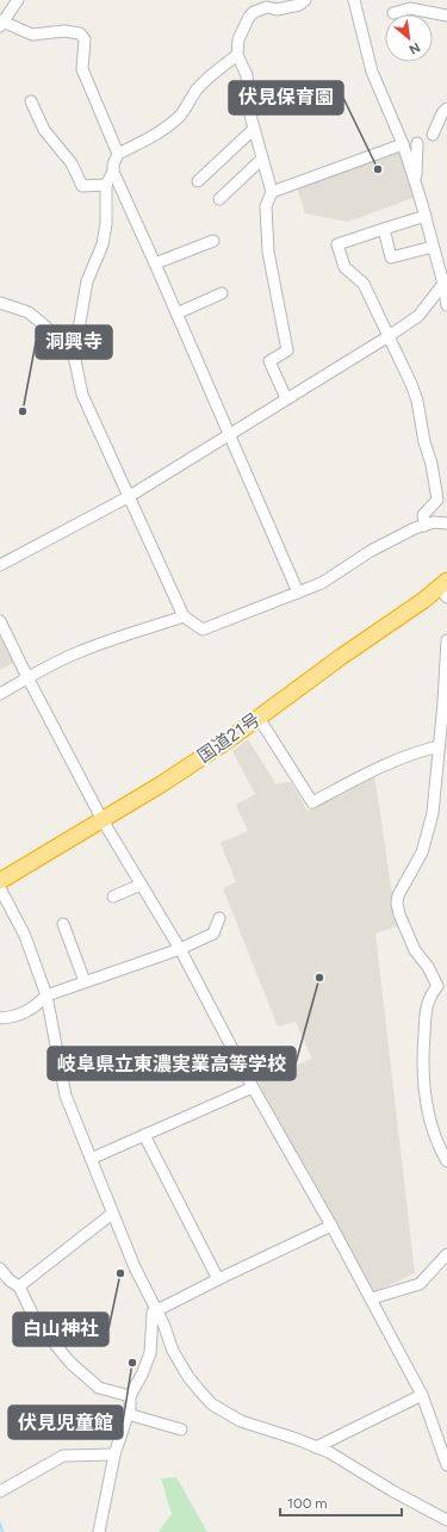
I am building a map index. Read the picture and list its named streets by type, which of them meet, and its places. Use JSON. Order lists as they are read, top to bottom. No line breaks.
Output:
{"streets":{"highway":["国道21号"]},"places":["伏見保育園","洞興寺","岐阜県立東濃実業高等学校","白山神社","伏見児童館"],"scale_bar":"100 m","north":"bottom right"}
